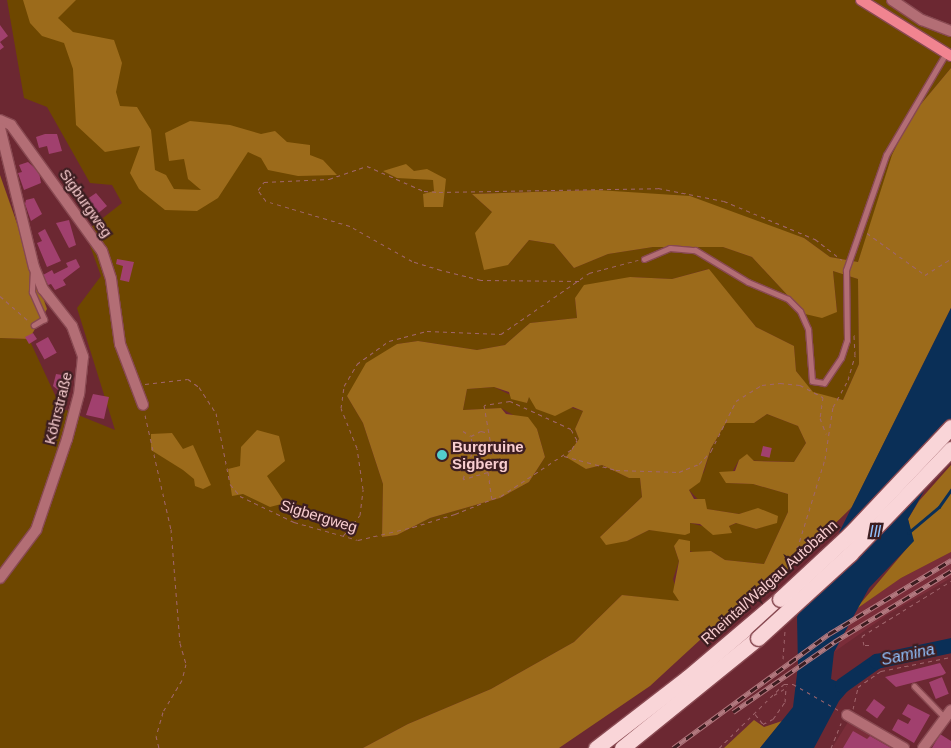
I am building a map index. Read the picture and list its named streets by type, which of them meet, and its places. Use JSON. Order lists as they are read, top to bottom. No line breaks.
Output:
{"streets":{"highway":["Rheintal/Walgau Autobahn"],"street":["Sigburgweg","Köhrstraße"],"path":["Sigbergweg"]},"crossings":[["Sigburgweg","Sigbergweg"]],"water":["Ill","Samina"],"places":["Burgruine Sigberg"]}
